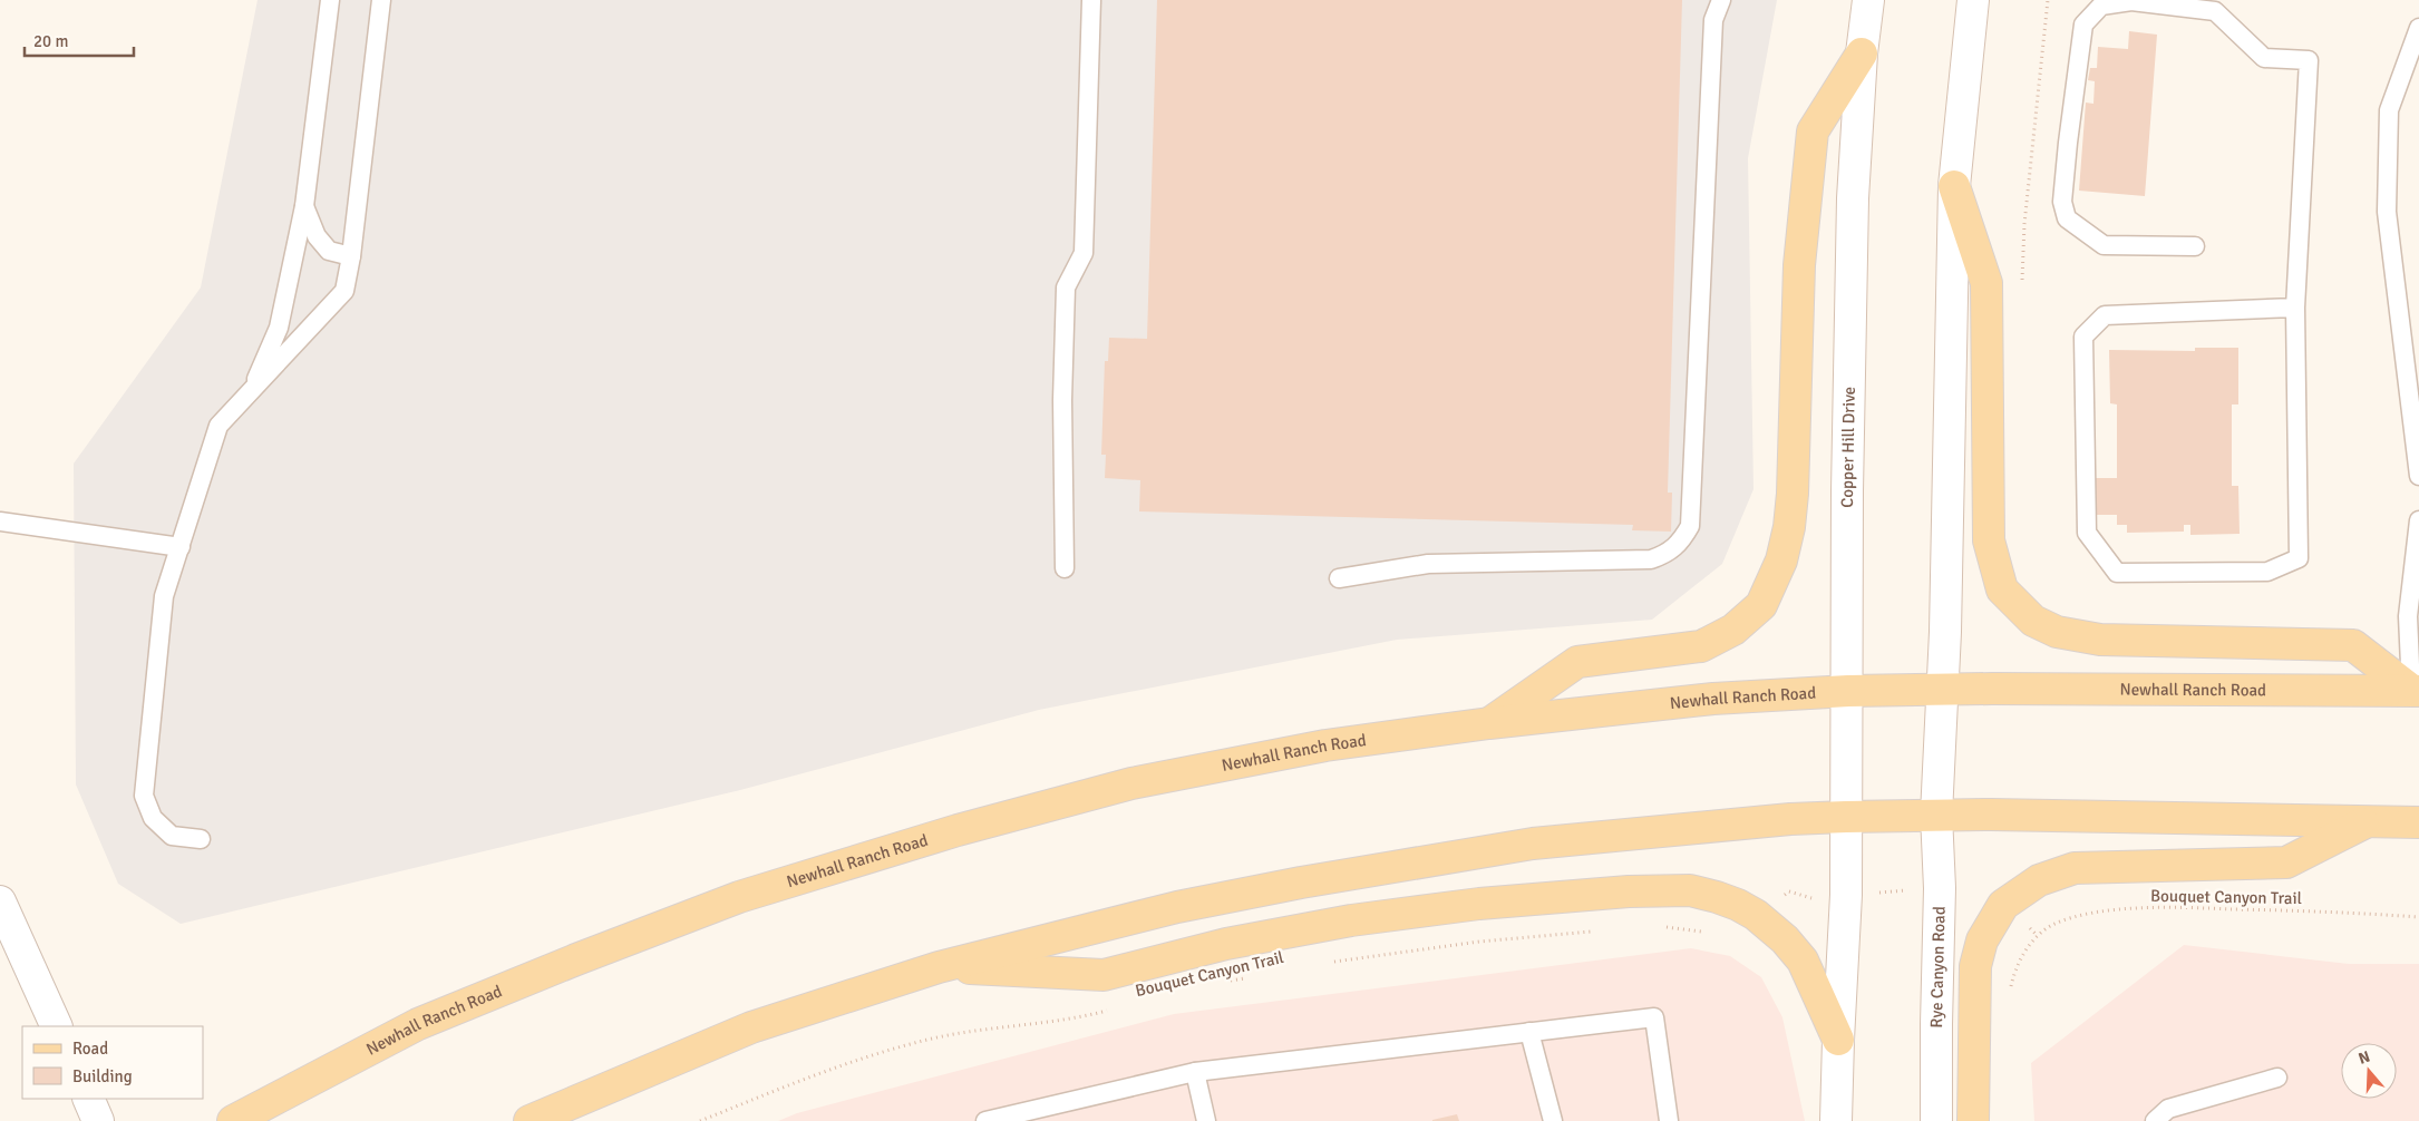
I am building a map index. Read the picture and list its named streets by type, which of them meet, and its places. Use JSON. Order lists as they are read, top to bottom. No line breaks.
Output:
{"streets":{"main road":["Copper Hill Drive","Newhall Ranch Road","Rye Canyon Road"],"path":["Bouquet Canyon Trail"]},"crossings":[["Copper Hill Drive","Newhall Ranch Road"]],"legend":["Road","Building"],"scale_bar":"20 m","north":"top"}
